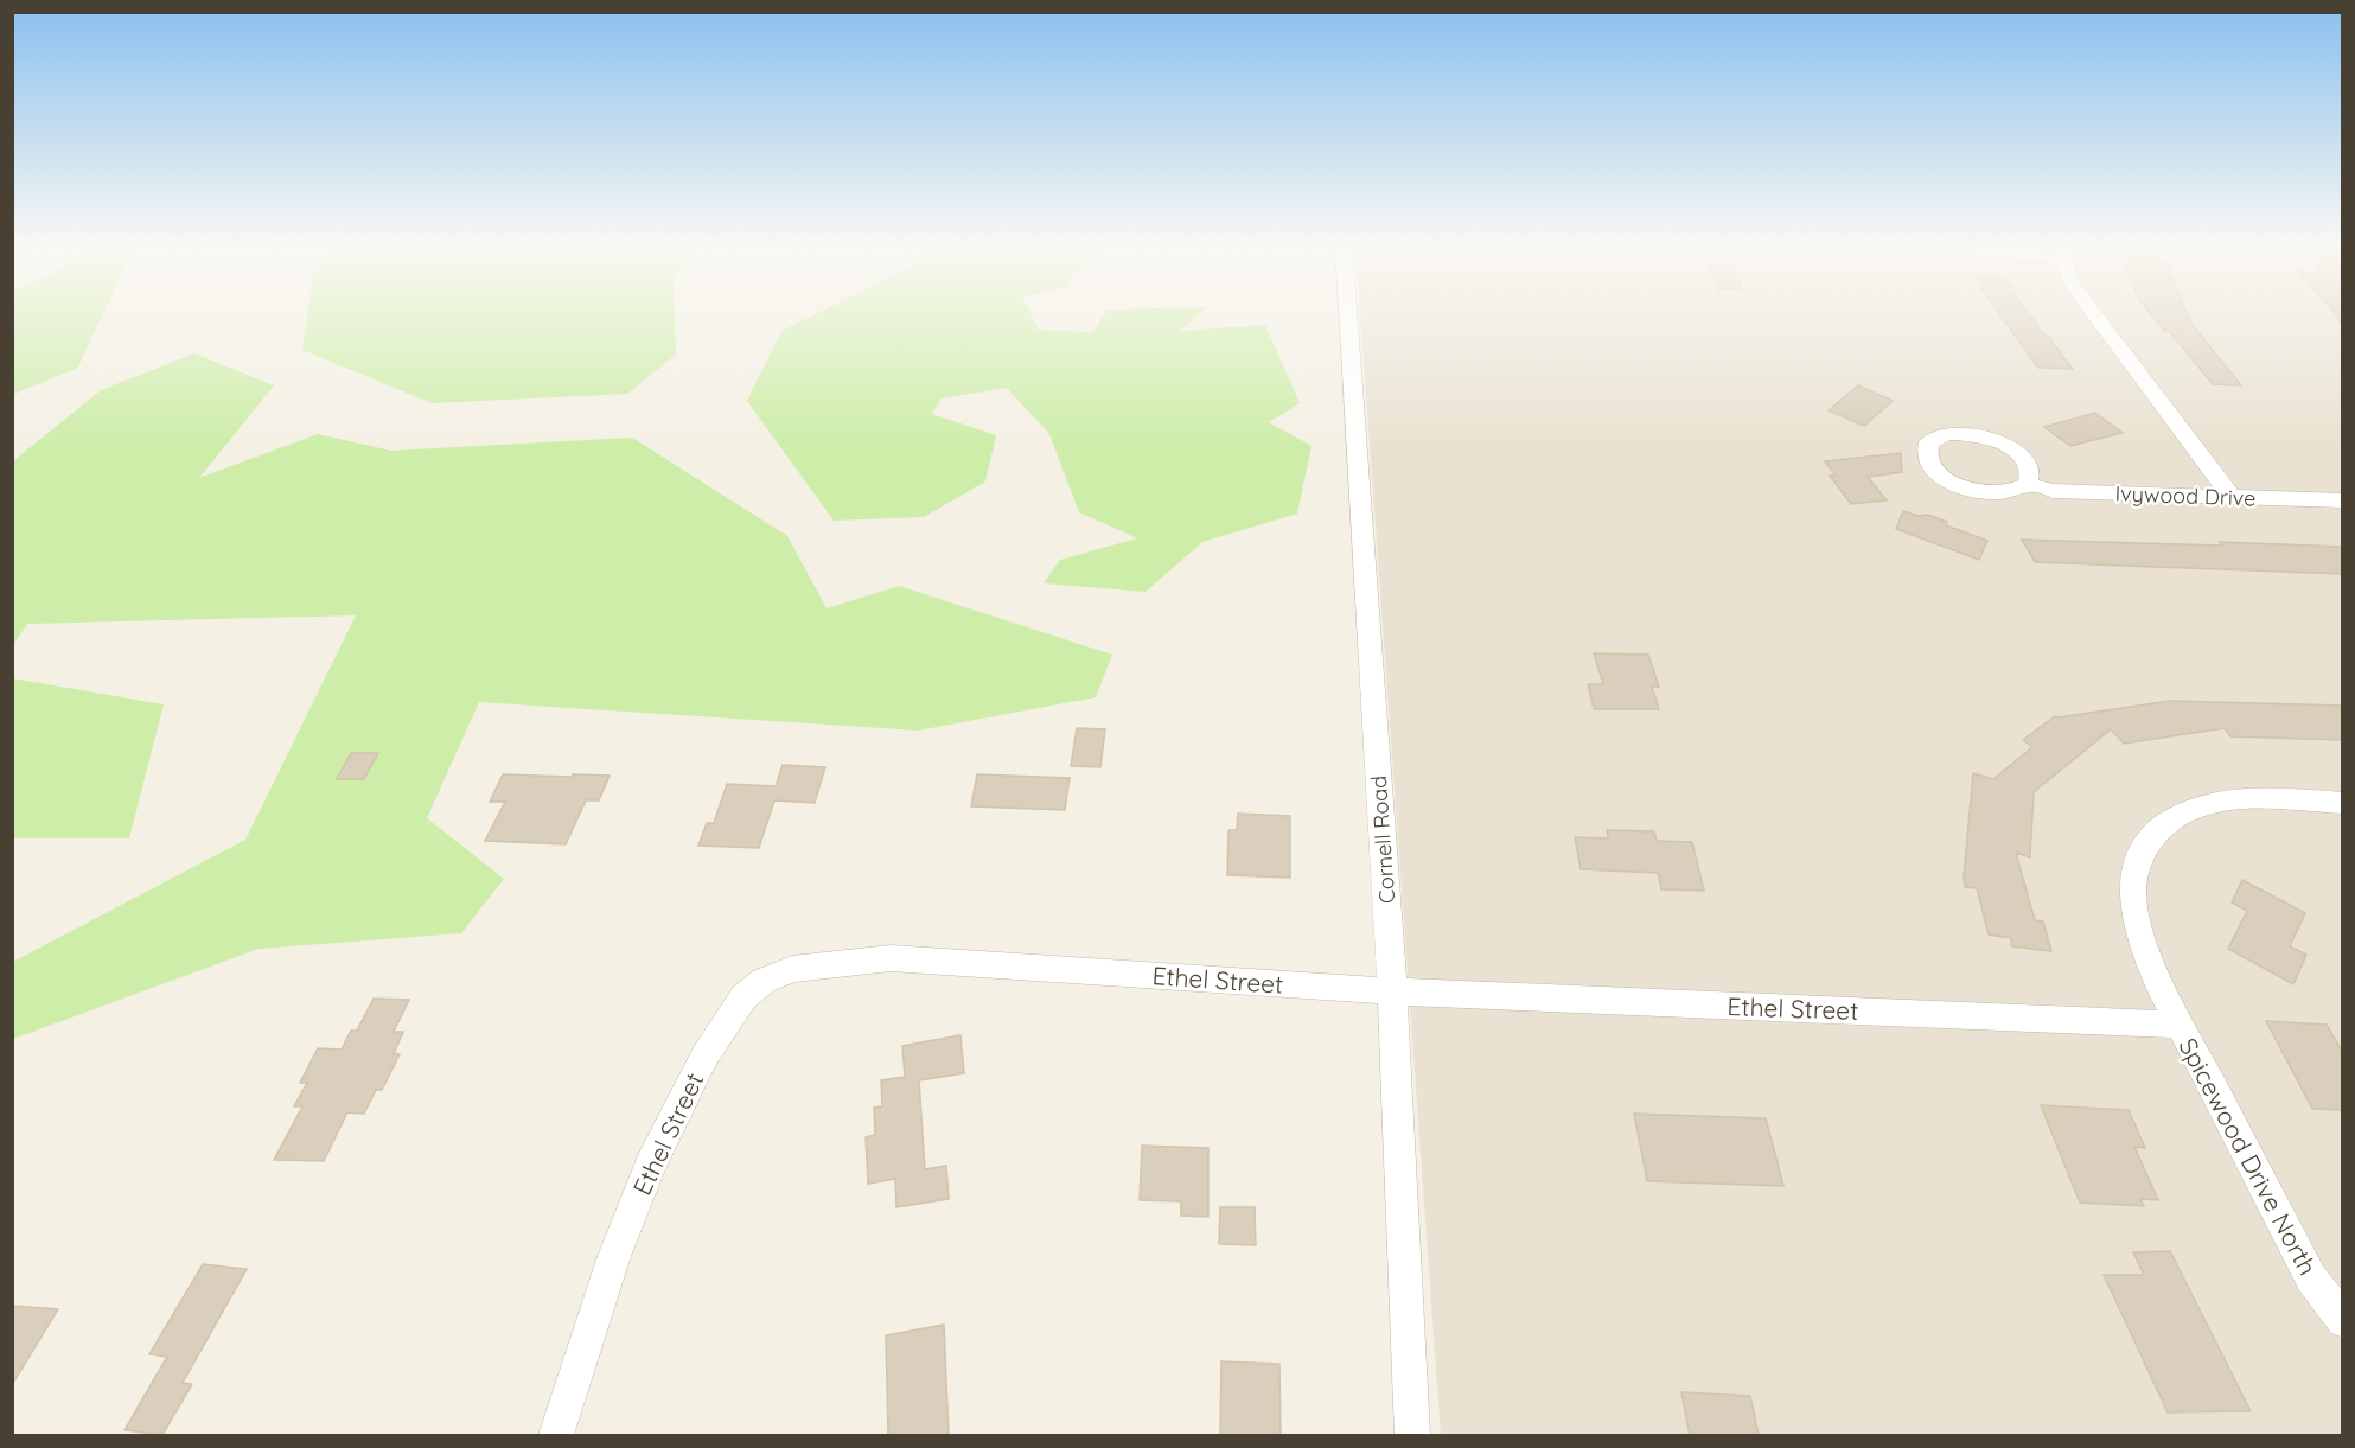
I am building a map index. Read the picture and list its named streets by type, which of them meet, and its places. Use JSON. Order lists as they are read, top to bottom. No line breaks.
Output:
{"streets":{"street":["Ivywood Drive","Cornell Road","Ethel Street","Spicewood Drive North"]},"crossings":[["Cornell Road","Ethel Street"],["Ethel Street","Spicewood Drive North"]]}
